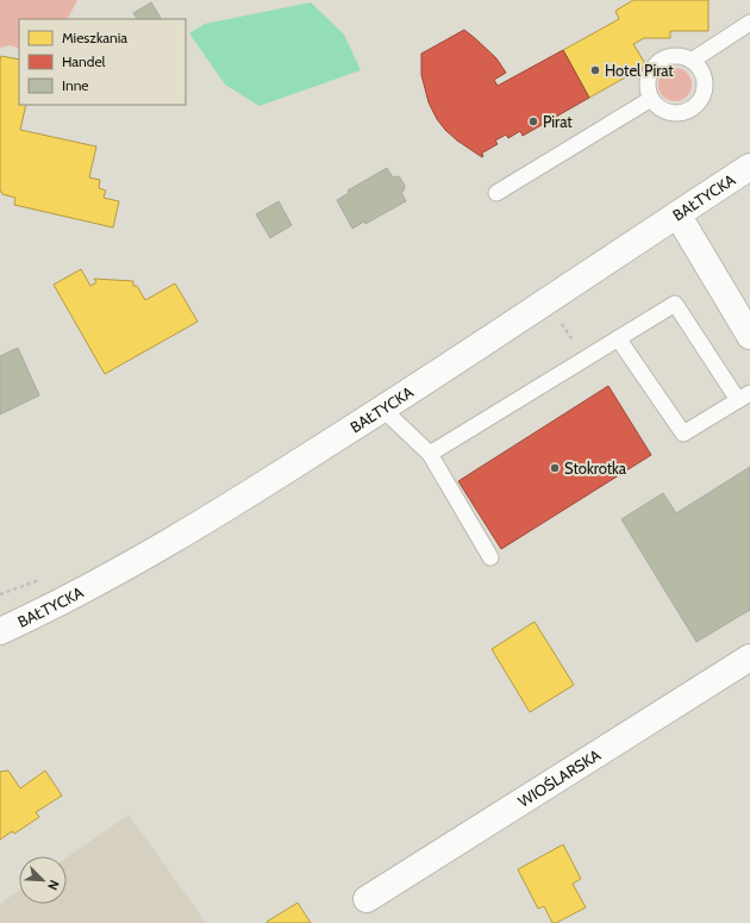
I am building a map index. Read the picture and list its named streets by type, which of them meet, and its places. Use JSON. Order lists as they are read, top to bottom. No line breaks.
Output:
{"streets":{"main road":["BAŁTYCKA","WIOŚLARSKA"]},"places":["Hotel Pirat","Pirat","Stokrotka"],"legend":["Mieszkania","Handel","Inne"],"north":"bottom right"}
